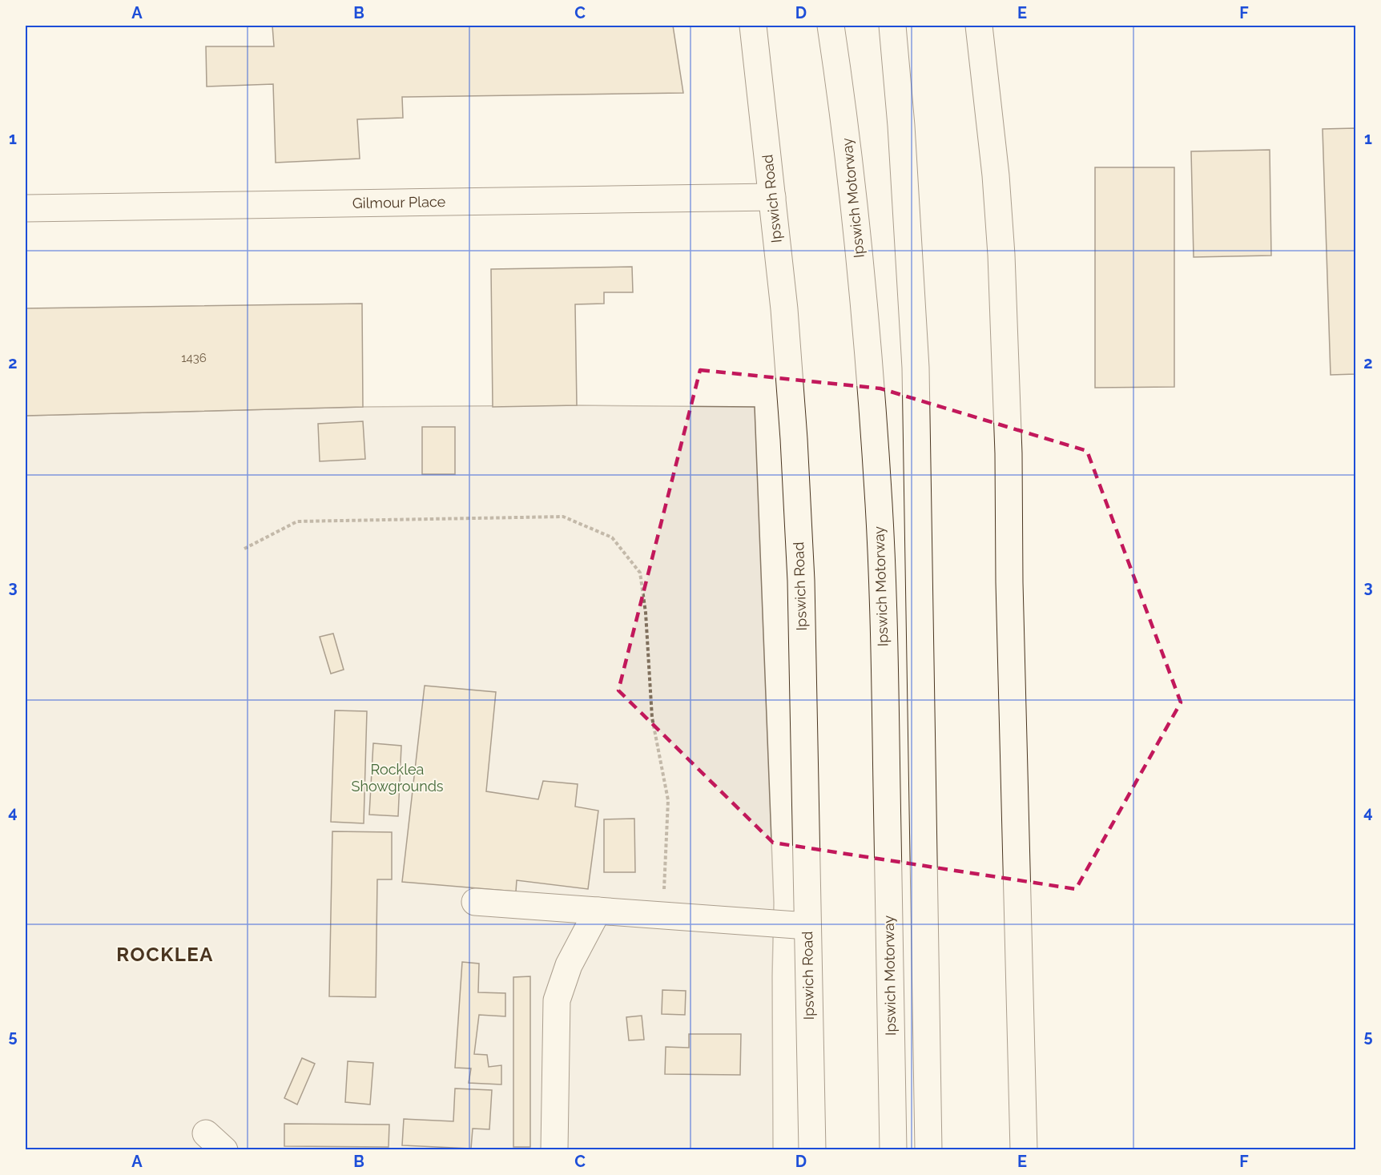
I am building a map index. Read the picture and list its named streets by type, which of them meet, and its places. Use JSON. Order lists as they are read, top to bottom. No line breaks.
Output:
{"streets":{"main road":["Ipswich Motorway","Ipswich Road","Gilmour Place"]},"crossings":[["Ipswich Road","Gilmour Place"]],"districts":["ROCKLEA"],"parks":["Rocklea Showgrounds"],"house_numbers":["1436"],"grid":{"columns":["A","B","C","D","E","F"],"rows":["1","2","3","4","5"]}}
